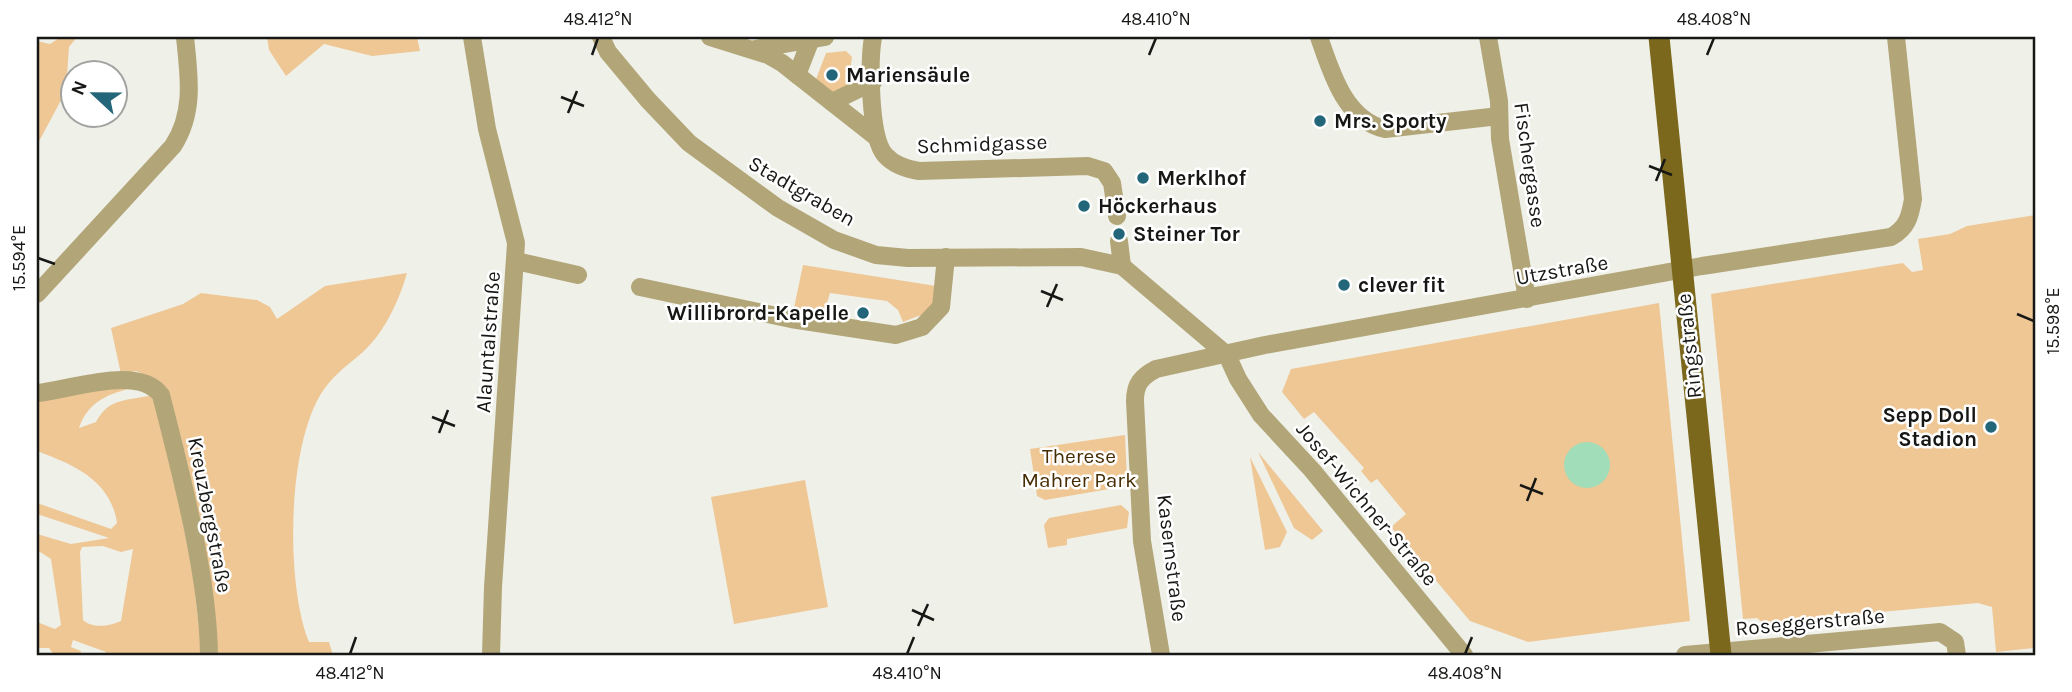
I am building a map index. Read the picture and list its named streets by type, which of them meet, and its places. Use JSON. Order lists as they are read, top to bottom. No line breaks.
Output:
{"streets":{"main road":["Ringstraße"],"street":["Schmidgasse","Fischergasse","Stadtgraben","Utzstraße","Alauntalstraße","Josef-Wichner-Straße","Kreuzbergstraße","Kasernstraße","Roseggerstraße"]},"crossings":[["Fischergasse","Utzstraße"],["Utzstraße","Ringstraße"],["Utzstraße","Josef-Wichner-Straße"],["Utzstraße","Kasernstraße"],["Ringstraße","Roseggerstraße"]],"parks":["Therese Mahrer Park"],"places":["Mariensäule","Mrs. Sporty","Merklhof","Höckerhaus","Steiner Tor","clever fit","Willibrord-Kapelle","Sepp Doll Stadion"],"north":"left","coordinates":["48.412°N","48.410°N","48.408°N","15.594°E","15.598°E"]}
